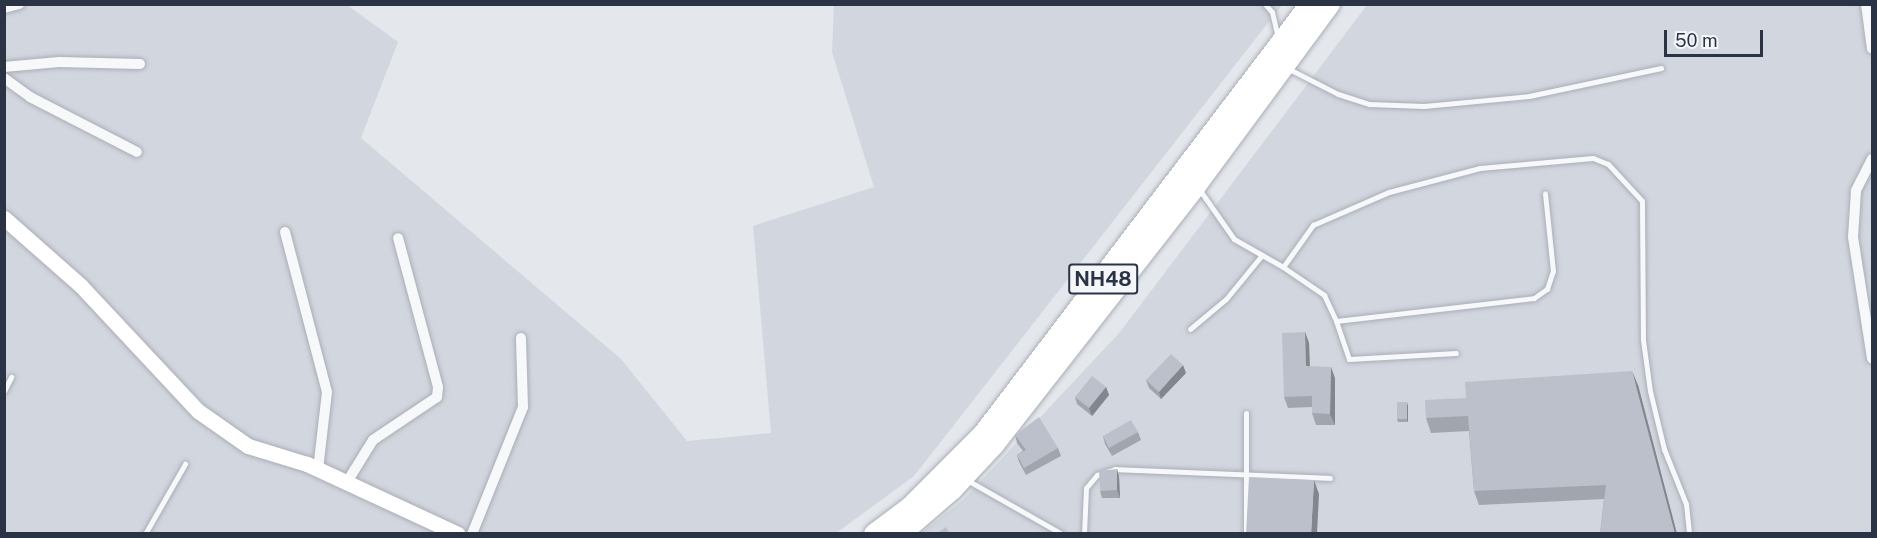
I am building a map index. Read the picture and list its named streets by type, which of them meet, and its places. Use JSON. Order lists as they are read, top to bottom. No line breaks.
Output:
{"streets":{"highway":["NH48"]},"scale_bar":"50 m"}
